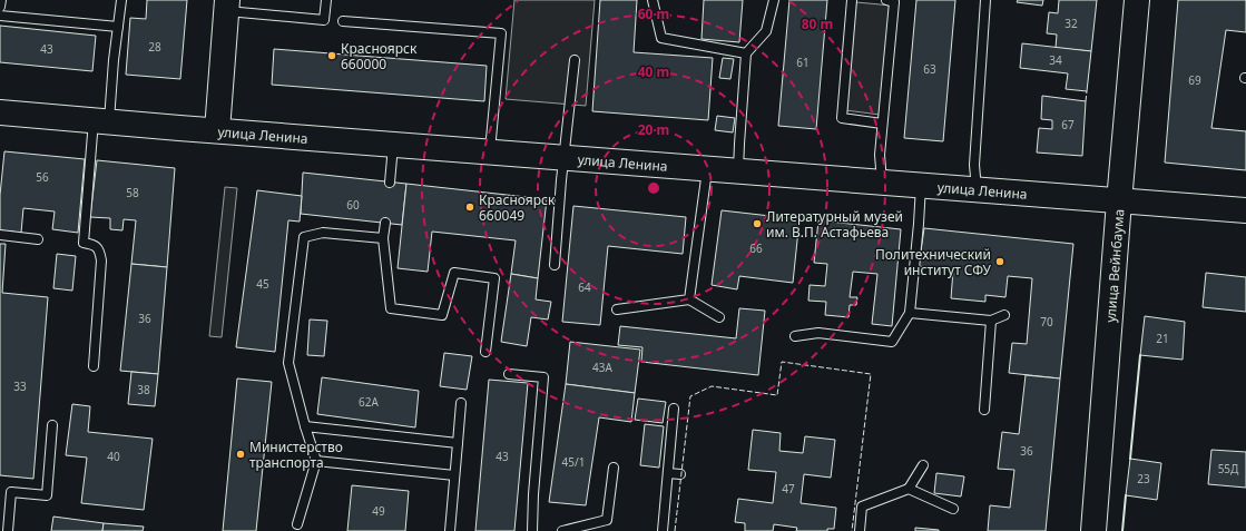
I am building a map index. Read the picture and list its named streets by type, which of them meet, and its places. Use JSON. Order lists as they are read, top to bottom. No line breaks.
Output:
{"streets":{"main road":["улица Ленина","улица Вейнбаума"]},"crossings":[["улица Ленина","улица Вейнбаума"]],"places":["Красноярск 660000","Красноярск 660049","Литературный музей им. В.П. Астафьева","Политехнический институт СФУ","Министерство транспорта"],"house_numbers":["32","28","43","34","61","63","69","67","56","58","60","66","45","64","36","70","21","43А","33","38","62А","36","40","43","45/1","55Д","23","47","49"],"rings":["60 m","80 m","40 m","20 m"]}
